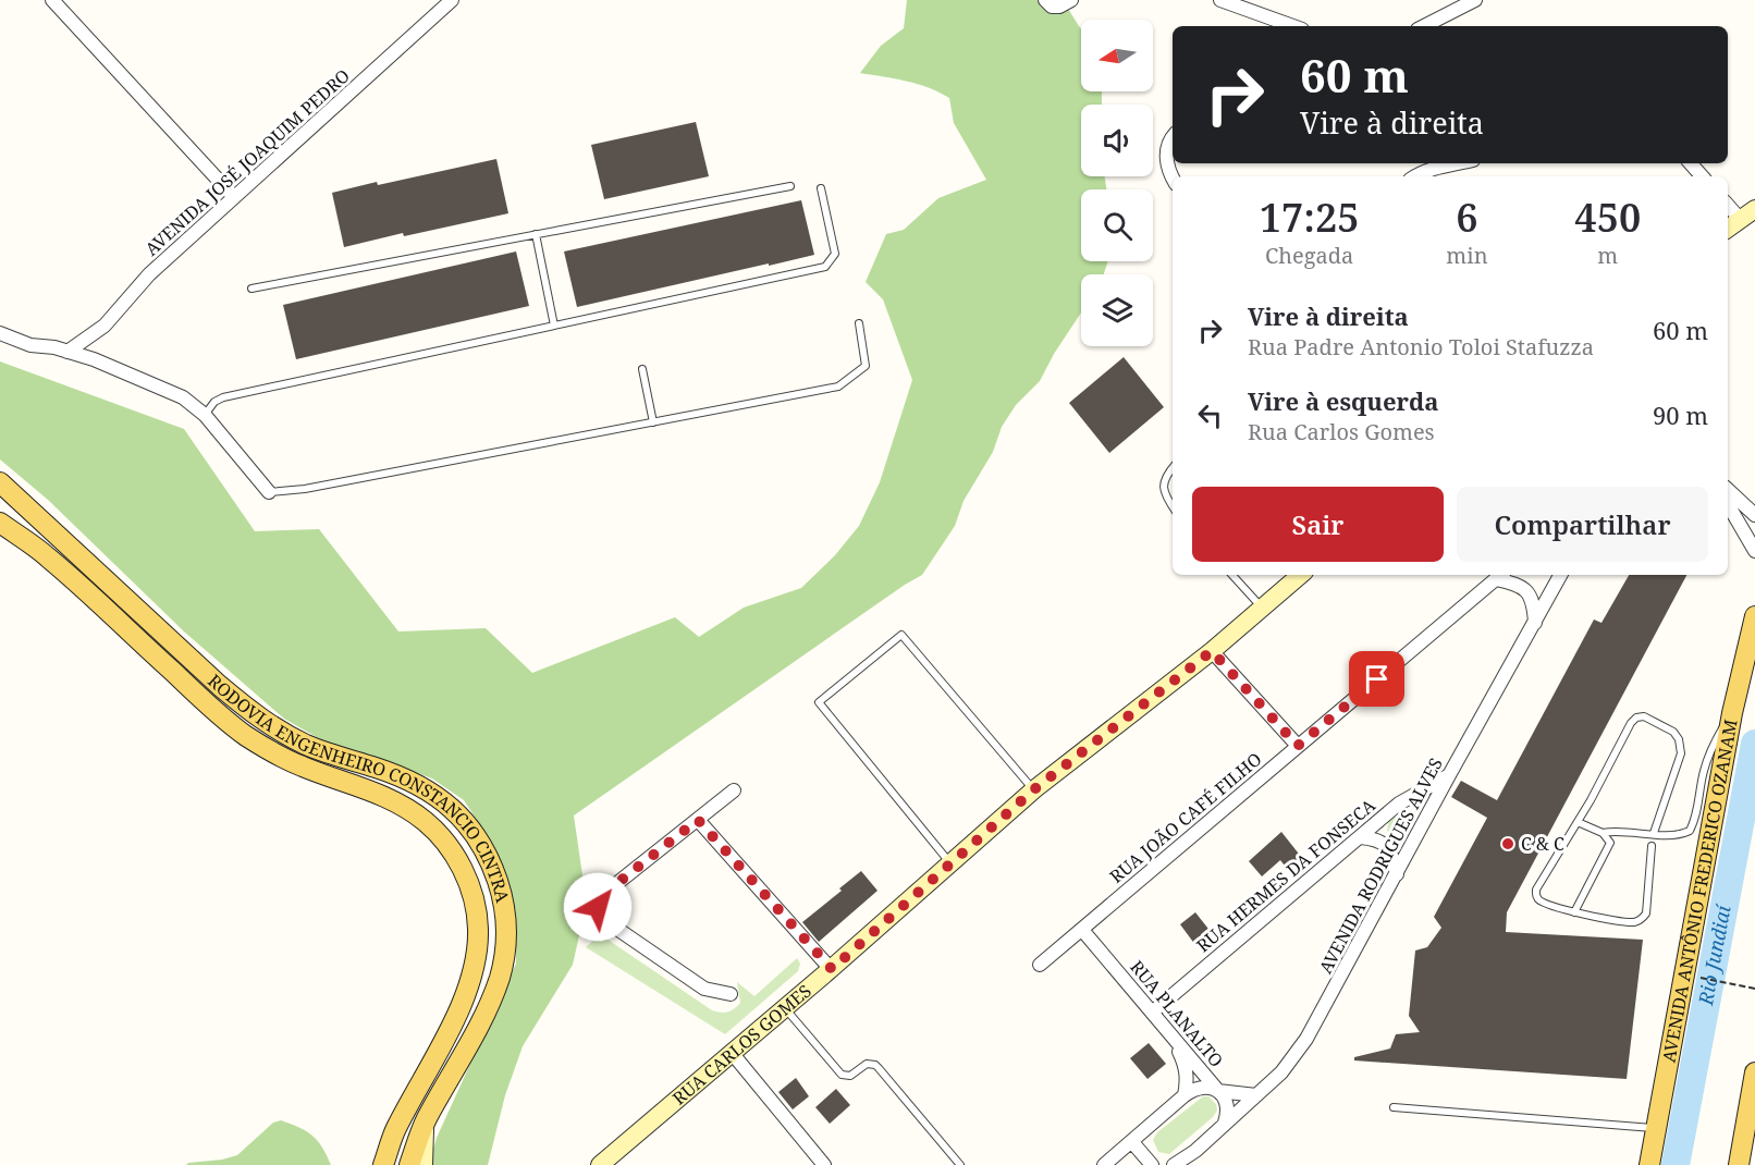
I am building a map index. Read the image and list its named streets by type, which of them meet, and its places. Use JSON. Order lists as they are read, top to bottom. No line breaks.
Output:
{"streets":{"main road":["RODOVIA ENGENHEIRO CONSTANCIO CINTRA","AVENIDA ANTÔNIO FREDERICO OZANAM","RUA CARLOS GOMES"],"street":["AVENIDA JOSÉ JOAQUIM PEDRO","RUA JOÃO CAFÉ FILHO","AVENIDA RODRIGUES ALVES","RUA HERMES DA FONSECA","RUA PLANALTO"]},"crossings":[["RUA JOÃO CAFÉ FILHO","RUA PLANALTO"],["AVENIDA RODRIGUES ALVES","RUA HERMES DA FONSECA"],["AVENIDA RODRIGUES ALVES","RUA PLANALTO"],["RUA HERMES DA FONSECA","RUA PLANALTO"]],"water":["Rio Jundiaí"],"places":["C & C"],"north":"left","page":{"turn":["60 m","Vire à direita"],"eta":["17:25","Chegada","6","min","450","m"],"list":[{"name":"Vire à direita","note":"Rua Padre Antonio Toloi Stafuzza","value":"60 m"},{"name":"Vire à esquerda","note":"Rua Carlos Gomes","value":"90 m"}],"buttons":["Sair","Compartilhar"]}}
